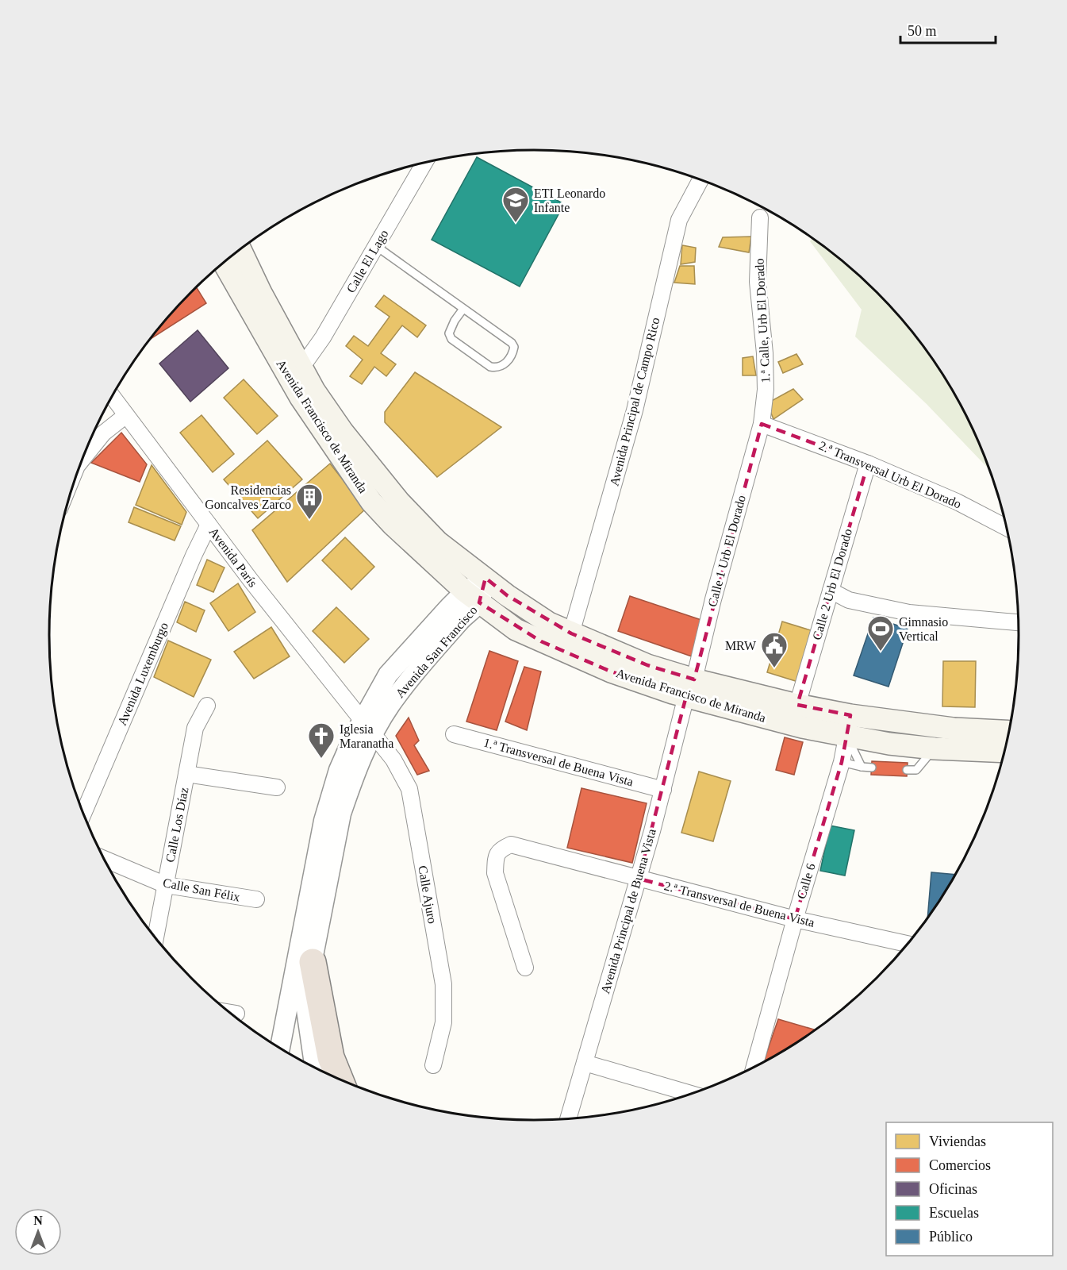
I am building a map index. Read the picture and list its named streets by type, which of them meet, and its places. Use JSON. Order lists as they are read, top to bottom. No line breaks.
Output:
{"streets":{"main road":["Avenida Francisco de Miranda"],"street":["Calle El Lago","1.ª Calle, Urb El Dorado","Avenida Principal de Campo Rico","2.ª Transversal Urb El Dorado","Calle 1 Urb El Dorado","Avenida París","Calle 2 Urb El Dorado","Avenida San Francisco","Avenida Luxemburgo","1.ª Transversal de Buena Vista","Calle Los Díaz","Calle 6","Calle San Félix","Calle Ajuro","2.ª Transversal de Buena Vista","Avenida Principal de Buena Vista"]},"crossings":[["Calle El Lago","Avenida Francisco de Miranda"],["1.ª Calle, Urb El Dorado","2.ª Transversal Urb El Dorado"],["1.ª Calle, Urb El Dorado","Calle 1 Urb El Dorado"],["Avenida Principal de Campo Rico","Avenida Francisco de Miranda"],["Avenida Francisco de Miranda","Calle 1 Urb El Dorado"],["Avenida Francisco de Miranda","Calle 2 Urb El Dorado"],["Avenida Francisco de Miranda","Avenida San Francisco"],["Avenida Francisco de Miranda","Calle 6"],["Avenida Francisco de Miranda","Avenida Principal de Buena Vista"],["2.ª Transversal Urb El Dorado","Calle 1 Urb El Dorado"],["2.ª Transversal Urb El Dorado","Calle 2 Urb El Dorado"],["Calle 1 Urb El Dorado","Avenida Principal de Buena Vista"],["Avenida París","Avenida San Francisco"],["Avenida París","Avenida Luxemburgo"],["Avenida París","Calle Ajuro"],["Avenida San Francisco","Calle Ajuro"],["1.ª Transversal de Buena Vista","Avenida Principal de Buena Vista"],["Calle Los Díaz","Calle San Félix"],["Calle 6","2.ª Transversal de Buena Vista"],["2.ª Transversal de Buena Vista","Avenida Principal de Buena Vista"]],"places":{"school or university":["ETI Leonardo Infante"],"building":["Residencias Goncalves Zarco"],"sports":["Gimnasio Vertical"],"public building":["MRW"],"church":["Iglesia Maranatha"]},"legend":["Viviendas","Comercios","Oficinas","Escuelas","Público"],"scale_bar":"50 m","north":"top"}
